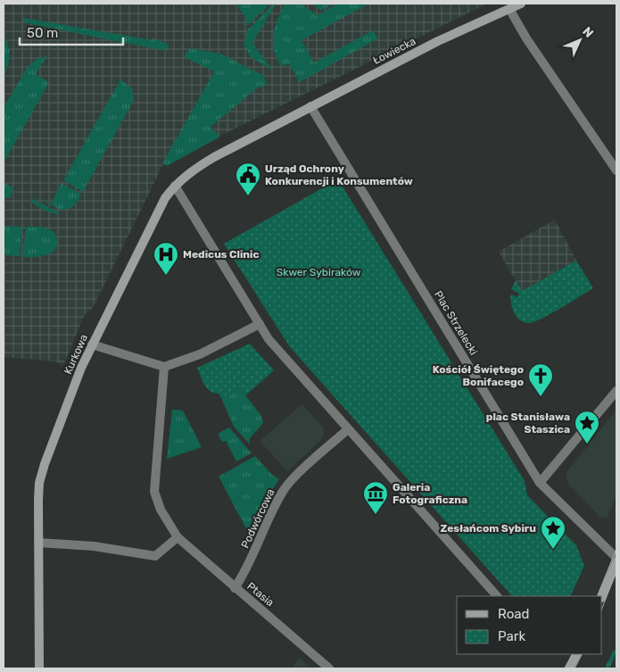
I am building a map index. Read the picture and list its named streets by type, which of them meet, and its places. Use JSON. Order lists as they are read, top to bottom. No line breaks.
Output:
{"streets":{"main road":["Łowiecka","Kurkowa"],"street":["Plac Strzelecki","Podwórcowa","Ptasia"]},"crossings":[["Łowiecka","Plac Strzelecki"],["Łowiecka","Kurkowa"],["Podwórcowa","Ptasia"]],"parks":["Skwer Sybiraków"],"places":{"public building":["Urząd Ochrony Konkurencji i Konsumentów"],"hospital":["Medicus Clinic"],"church":["Kościół Świętego Bonifacego"],"place":["plac Stanisława Staszica","Zesłańcom Sybiru"],"museum":["Galeria Fotograficzna"]},"legend":["Road","Park"],"scale_bar":"50 m","north":"top right"}
